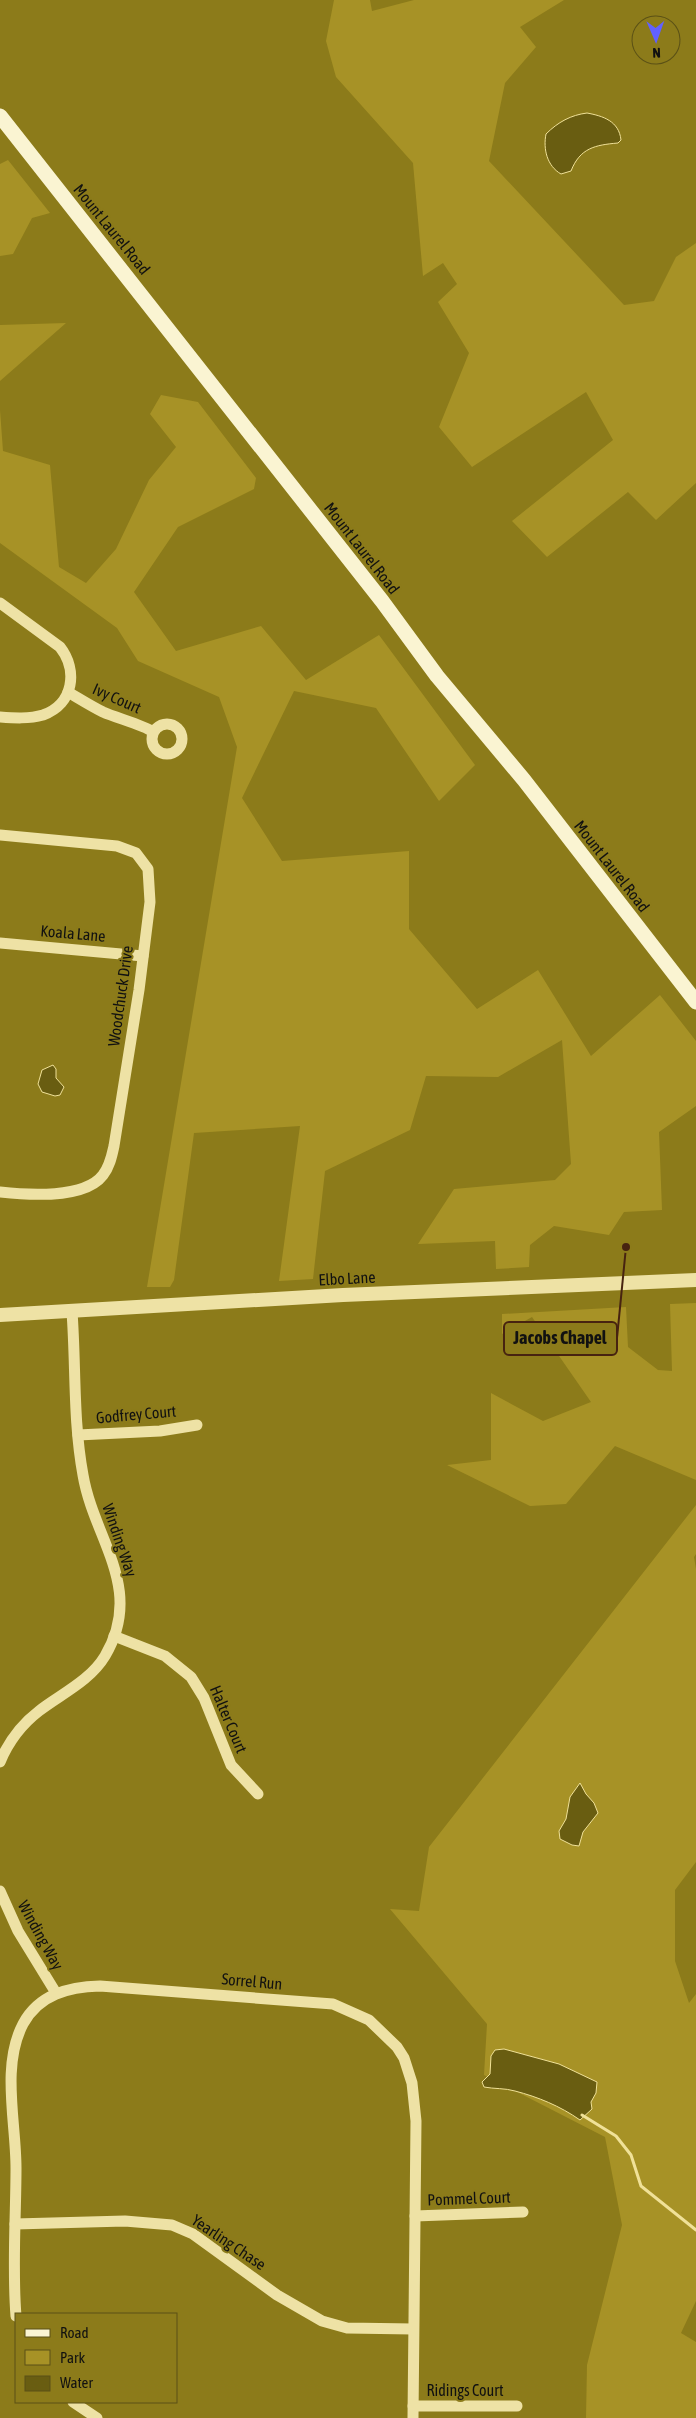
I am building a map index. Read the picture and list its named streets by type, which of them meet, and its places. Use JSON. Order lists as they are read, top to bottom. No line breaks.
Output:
{"streets":{"main road":["Mount Laurel Road"],"street":["Ivy Court","Koala Lane","Woodchuck Drive","Elbo Lane","Godfrey Court","Winding Way","Halter Court","Sorrel Run","Pommel Court","Yearling Chase","Ridings Court"]},"crossings":[["Koala Lane","Woodchuck Drive"],["Elbo Lane","Winding Way"],["Godfrey Court","Winding Way"],["Winding Way","Halter Court"],["Winding Way","Sorrel Run"],["Sorrel Run","Pommel Court"],["Sorrel Run","Yearling Chase"],["Sorrel Run","Ridings Court"]],"places":["Jacobs Chapel"],"legend":["Road","Park","Water"],"north":"bottom"}
